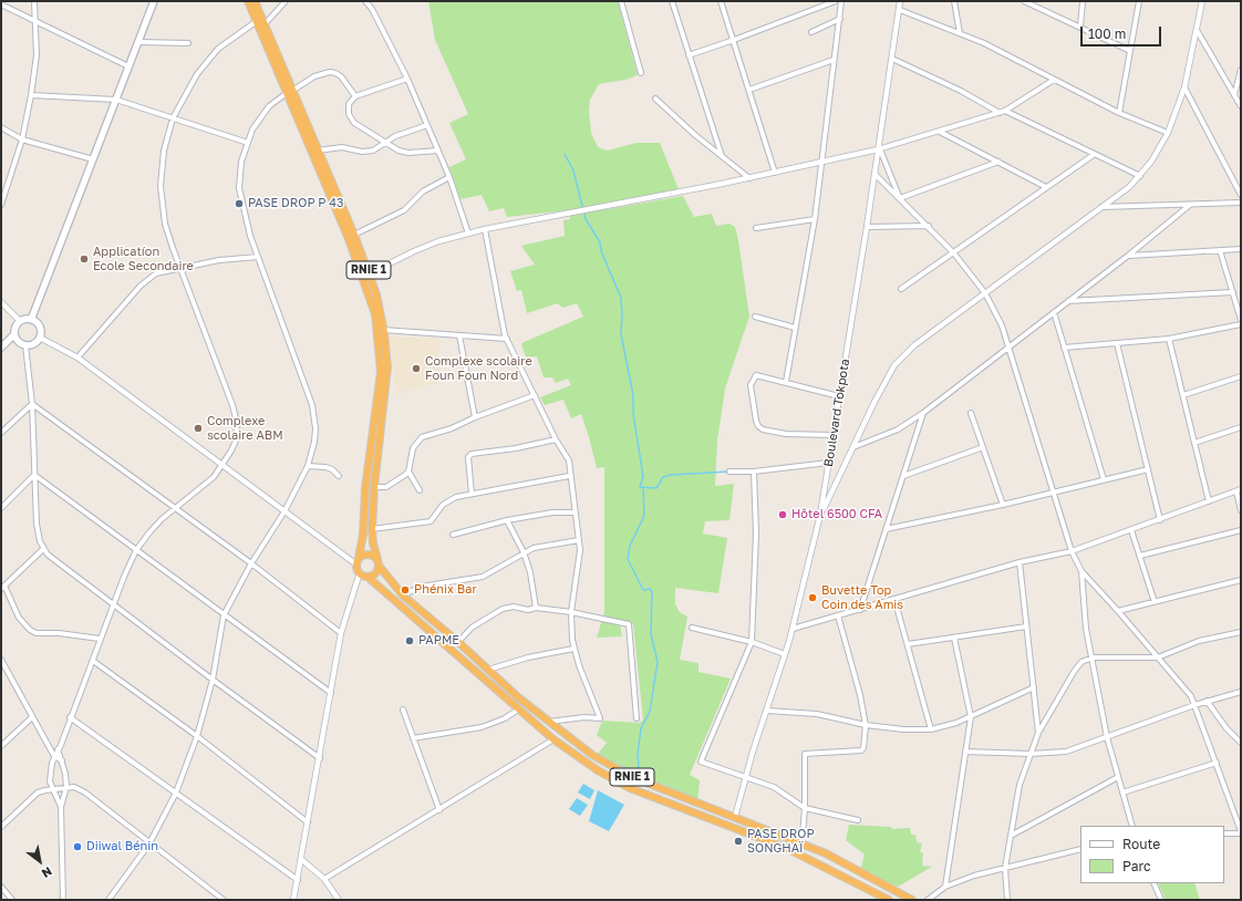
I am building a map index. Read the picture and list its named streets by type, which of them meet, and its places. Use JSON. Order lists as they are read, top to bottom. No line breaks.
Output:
{"streets":{"highway":["RNIE 1"],"street":["Boulevard Tokpota"]},"crossings":[["RNIE 1","Boulevard Tokpota"]],"places":["PASE DROP P 43","Applicatíon Ecole Secondaire","Complexe scolaire Foun Foun Nord","Complexe scolaire ABM","Hôtel 6500 CFA","Phénix Bar","Buvette Top Coin des Amis","PAPME","PASE DROP SONGHAÏ","Diiwal Bénin"],"legend":["Route","Parc"],"scale_bar":"100 m","north":"bottom right"}
